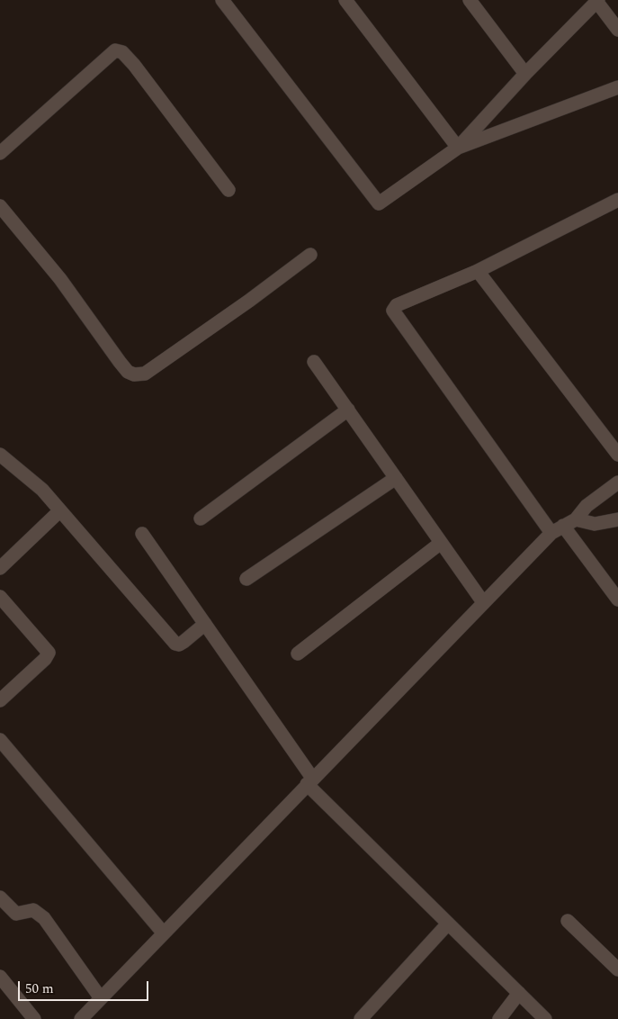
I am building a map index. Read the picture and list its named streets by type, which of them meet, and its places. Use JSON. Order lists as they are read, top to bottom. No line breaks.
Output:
{"scale_bar":"50 m"}
